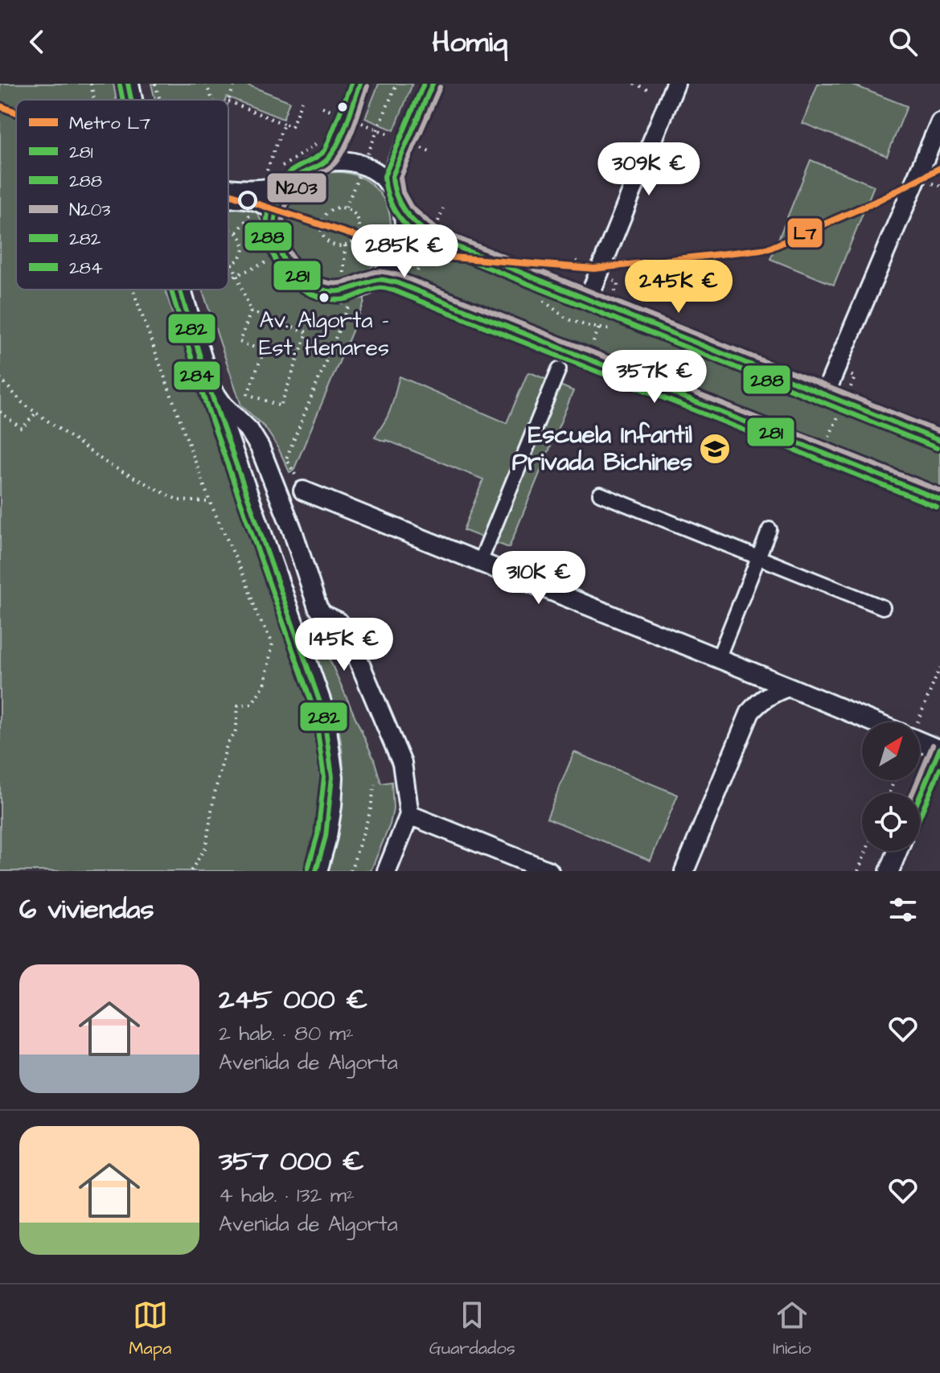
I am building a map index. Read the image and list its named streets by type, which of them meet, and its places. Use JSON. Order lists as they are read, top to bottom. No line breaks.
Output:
{"places":{"other":["Av. Algorta - Est. Henares"],"school or university":["Escuela Infantil Privada Bichines"]},"lines":["transit line 281","transit line 288","transit line 282","transit line 284","transit line N203","metro line L7"],"legend":["Metro L7","281","288","N203","282","284"],"north":"top right","page":{"header":"Homiq","price":["309K €","285K €","245K €","357K €","310K €","145K €"],"heading":"6 viviendas","list":[{"name":"245 000 €","note":"2 hab. · 80 m² · Avenida de Algorta"},{"name":"357 000 €","note":"4 hab. · 132 m² · Avenida de Algorta"}],"tabs":["Mapa","Guardados","Inicio"]}}
